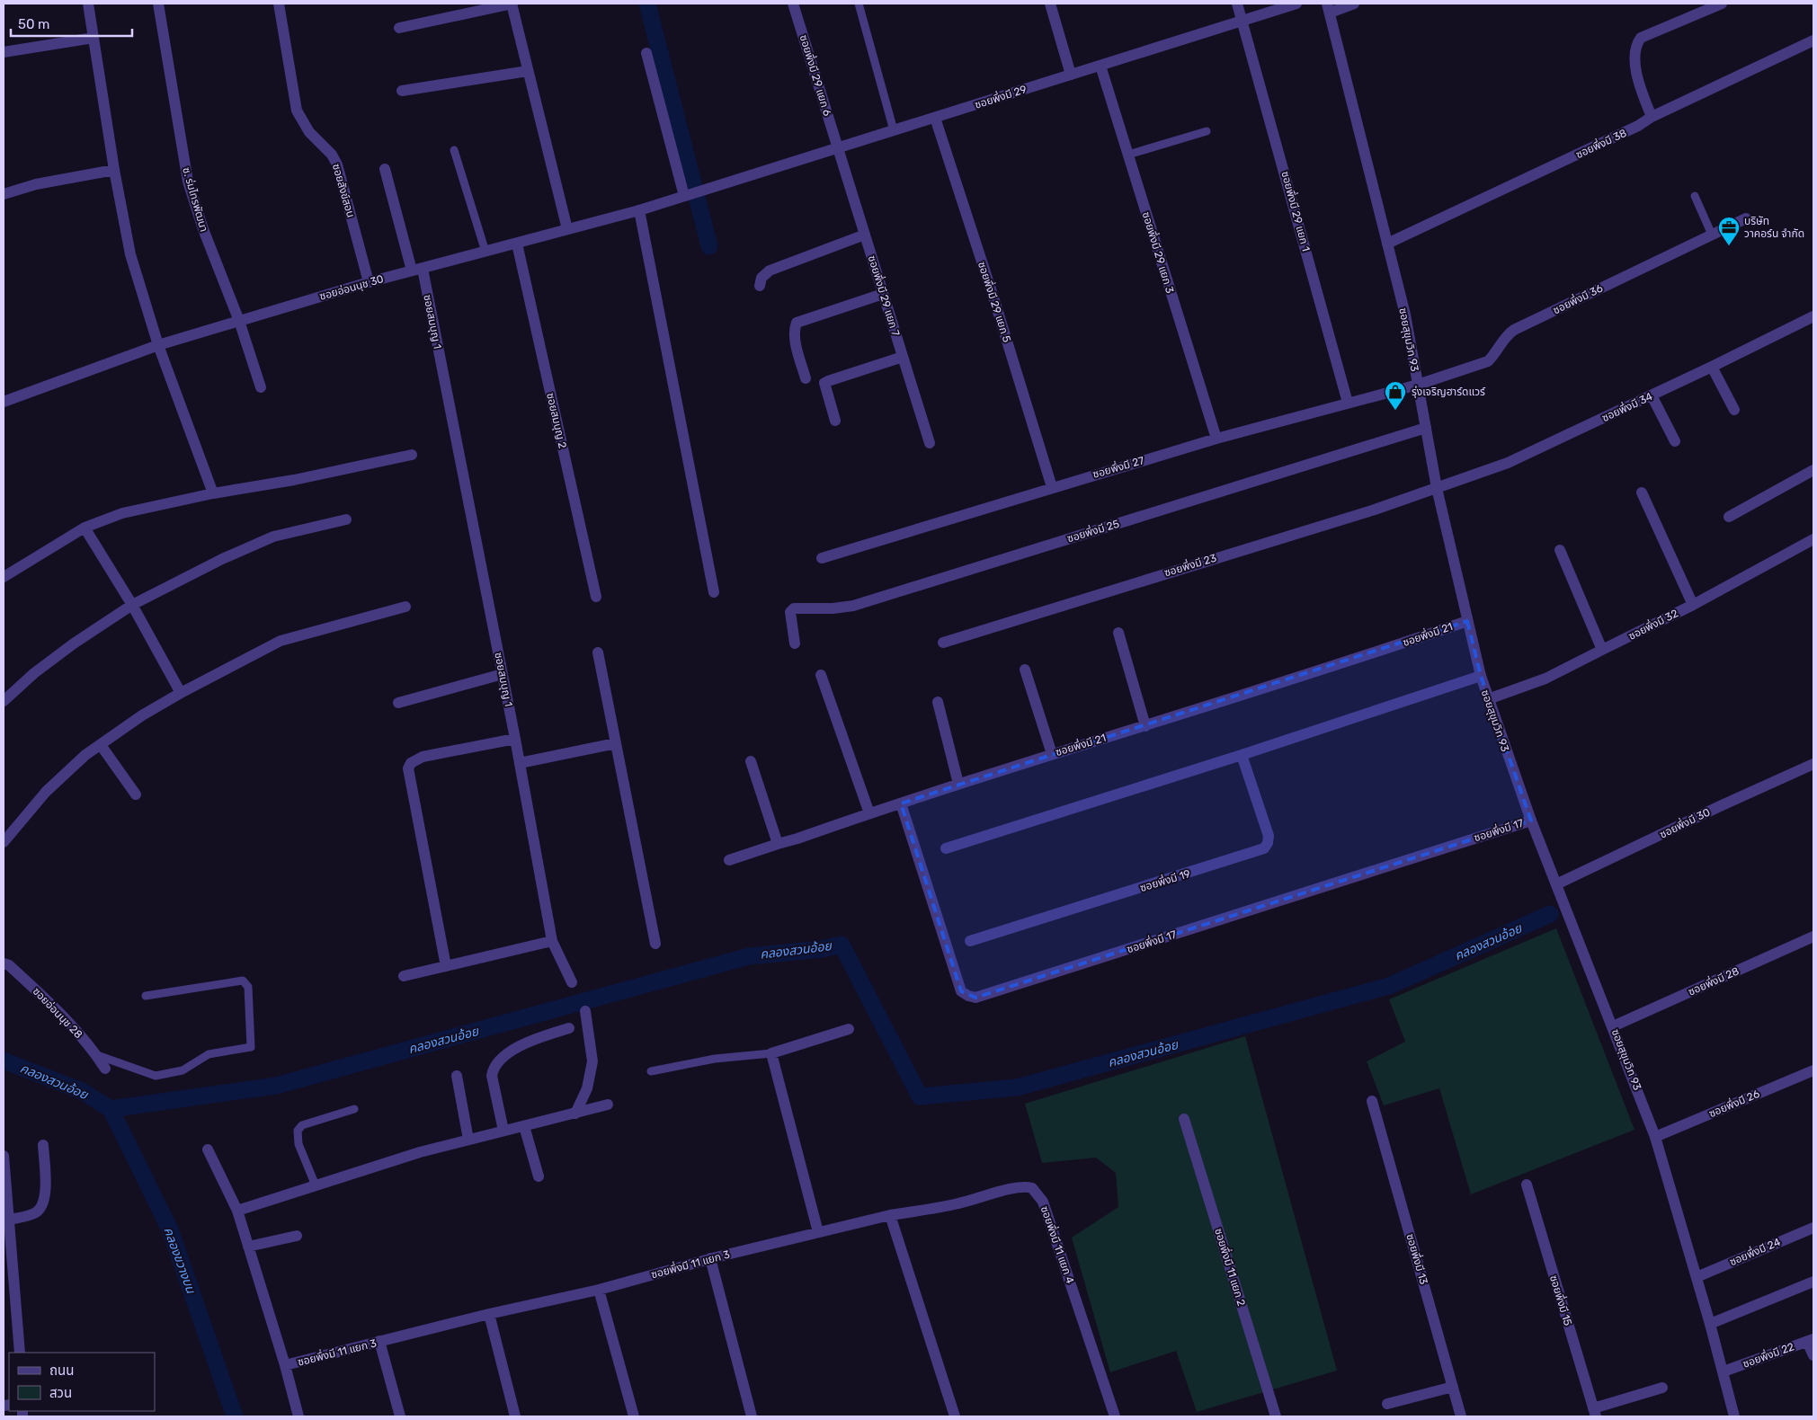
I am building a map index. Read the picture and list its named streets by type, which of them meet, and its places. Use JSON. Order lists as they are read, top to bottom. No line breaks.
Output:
{"streets":{"street":["ซอยพึ่งมี 29 แยก 6","ซอยพึ่งมี 29","ซอยพึ่งมี 38","ซอยสังข์สอน","ซ. ร่มไทรพัฒนา","ซอยพึ่งมี 29 แยก 1","ซอยพึ่งมี 29 แยก 3","ซอยอ่อนนุช 30","ซอยพึ่งมี 29 แยก 7","ซอยพึ่งมี 36","ซอยพึ่งมี 29 แยก 5","ซอยสมบุญ 1","ซอยสุขุมวิท 93","ซอยพึ่งมี 34","ซอยสมบุญ 2","ซอยพึ่งมี 27","ซอยพึ่งมี 25","ซอยพึ่งมี 23","ซอยพึ่งมี 32","ซอยพึ่งมี 21","ซอยพึ่งมี 30","ซอยพึ่งมี 17","ซอยพึ่งมี 19","ซอยพึ่งมี 28","ซอยอ่อนนุช 28","ซอยพึ่งมี 26","ซอยพึ่งมี 11 แยก 4","ซอยพึ่งมี 24","ซอยพึ่งมี 13","ซอยพึ่งมี 11 แยก 3","ซอยพึ่งมี 11 แยก 2","ซอยพึ่งมี 15","ซอยพึ่งมี 22"]},"crossings":[["ซอยพึ่งมี 29 แยก 6","ซอยพึ่งมี 29"],["ซอยพึ่งมี 29 แยก 6","ซอยพึ่งมี 29 แยก 7"],["ซอยพึ่งมี 29","ซอยพึ่งมี 29 แยก 1"],["ซอยพึ่งมี 29","ซอยพึ่งมี 29 แยก 3"],["ซอยพึ่งมี 29","ซอยอ่อนนุช 30"],["ซอยพึ่งมี 29","ซอยพึ่งมี 29 แยก 7"],["ซอยพึ่งมี 29","ซอยพึ่งมี 29 แยก 5"],["ซอยพึ่งมี 38","ซอยสุขุมวิท 93"],["ซอยสังข์สอน","ซอยอ่อนนุช 30"],["ซ. ร่มไทรพัฒนา","ซอยอ่อนนุช 30"],["ซอยพึ่งมี 29 แยก 1","ซอยพึ่งมี 27"],["ซอยพึ่งมี 29 แยก 3","ซอยพึ่งมี 27"],["ซอยอ่อนนุช 30","ซอยสมบุญ 1"],["ซอยอ่อนนุช 30","ซอยสมบุญ 2"],["ซอยพึ่งมี 36","ซอยสุขุมวิท 93"],["ซอยพึ่งมี 36","ซอยพึ่งมี 27"],["ซอยพึ่งมี 29 แยก 5","ซอยพึ่งมี 27"],["ซอยสุขุมวิท 93","ซอยพึ่งมี 34"],["ซอยสุขุมวิท 93","ซอยพึ่งมี 27"],["ซอยสุขุมวิท 93","ซอยพึ่งมี 25"],["ซอยสุขุมวิท 93","ซอยพึ่งมี 23"],["ซอยสุขุมวิท 93","ซอยพึ่งมี 32"],["ซอยสุขุมวิท 93","ซอยพึ่งมี 21"],["ซอยสุขุมวิท 93","ซอยพึ่งมี 30"],["ซอยสุขุมวิท 93","ซอยพึ่งมี 17"],["ซอยสุขุมวิท 93","ซอยพึ่งมี 28"],["ซอยสุขุมวิท 93","ซอยพึ่งมี 26"],["ซอยสุขุมวิท 93","ซอยพึ่งมี 24"],["ซอยสุขุมวิท 93","ซอยพึ่งมี 22"],["ซอยพึ่งมี 34","ซอยพึ่งมี 23"],["ซอยพึ่งมี 21","ซอยพึ่งมี 17"],["ซอยพึ่งมี 11 แยก 4","ซอยพึ่งมี 11 แยก 3"]],"water":["คลองสวนอ้อย","คลองขวางบน"],"places":{"office":["บริษัท วาคอร์น จำกัด"],"shop":["รุ่งเจริญฮาร์ดแวร์"]},"legend":["ถนน","สวน"],"scale_bar":"50 m"}
